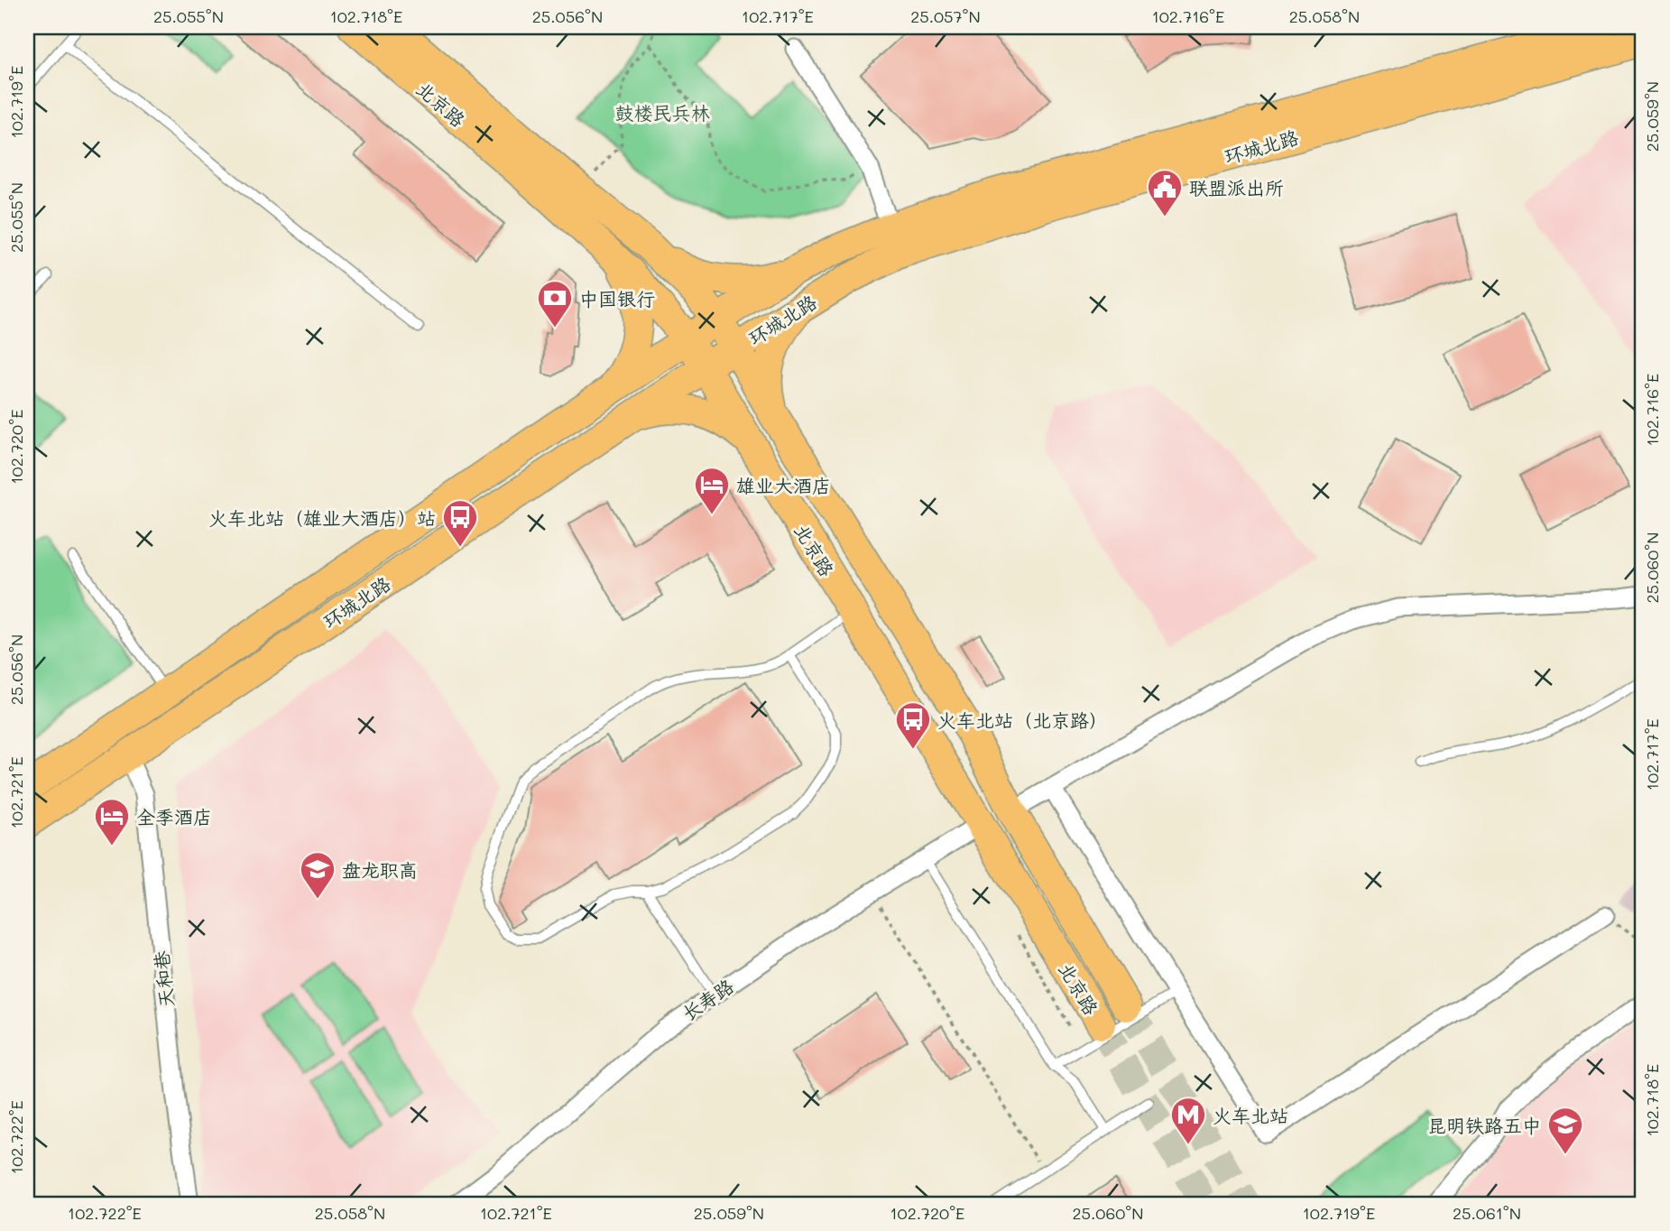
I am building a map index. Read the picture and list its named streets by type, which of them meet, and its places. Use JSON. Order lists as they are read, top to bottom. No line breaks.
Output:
{"streets":{"main road":["北京路","环城北路"],"street":["天和巷","长寿路"]},"crossings":[["北京路","环城北路"],["北京路","长寿路"],["环城北路","天和巷"]],"parks":["鼓楼民兵林"],"places":{"public building":["联盟派出所"],"bank":["中国银行"],"hotel":["雄业大酒店","全季酒店"],"bus stop":["火车北站（雄业大酒店）站","火车北站（北京路）"],"school or university":["盘龙职高","昆明铁路五中"],"metro station":["火车北站"]},"coordinates":["25.055°N","102.718°E","25.056°N","102.717°E","25.057°N","102.716°E","25.058°N","102.719°E","25.059°N","102.720°E","25.060°N","102.721°E","102.722°E","25.061°N"]}
